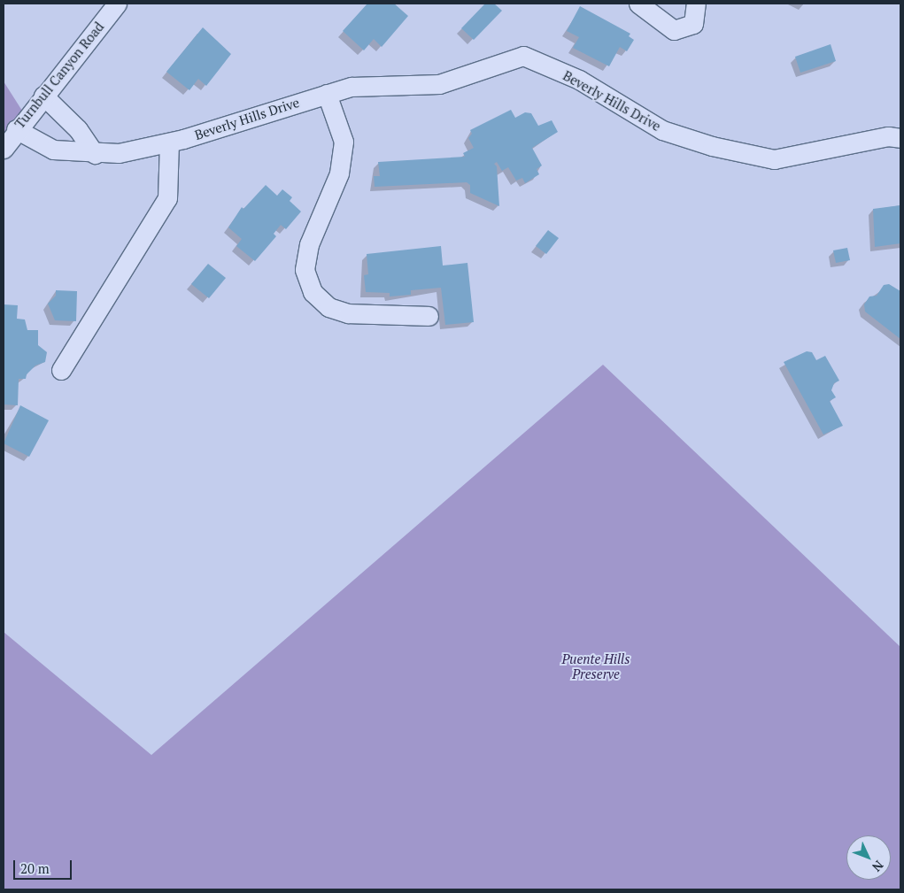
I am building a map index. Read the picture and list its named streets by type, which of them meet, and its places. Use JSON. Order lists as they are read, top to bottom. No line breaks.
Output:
{"streets":{"street":["Turnbull Canyon Road","Beverly Hills Drive"]},"crossings":[["Turnbull Canyon Road","Beverly Hills Drive"]],"parks":["Puente Hills Preserve"],"scale_bar":"20 m","north":"bottom right"}
